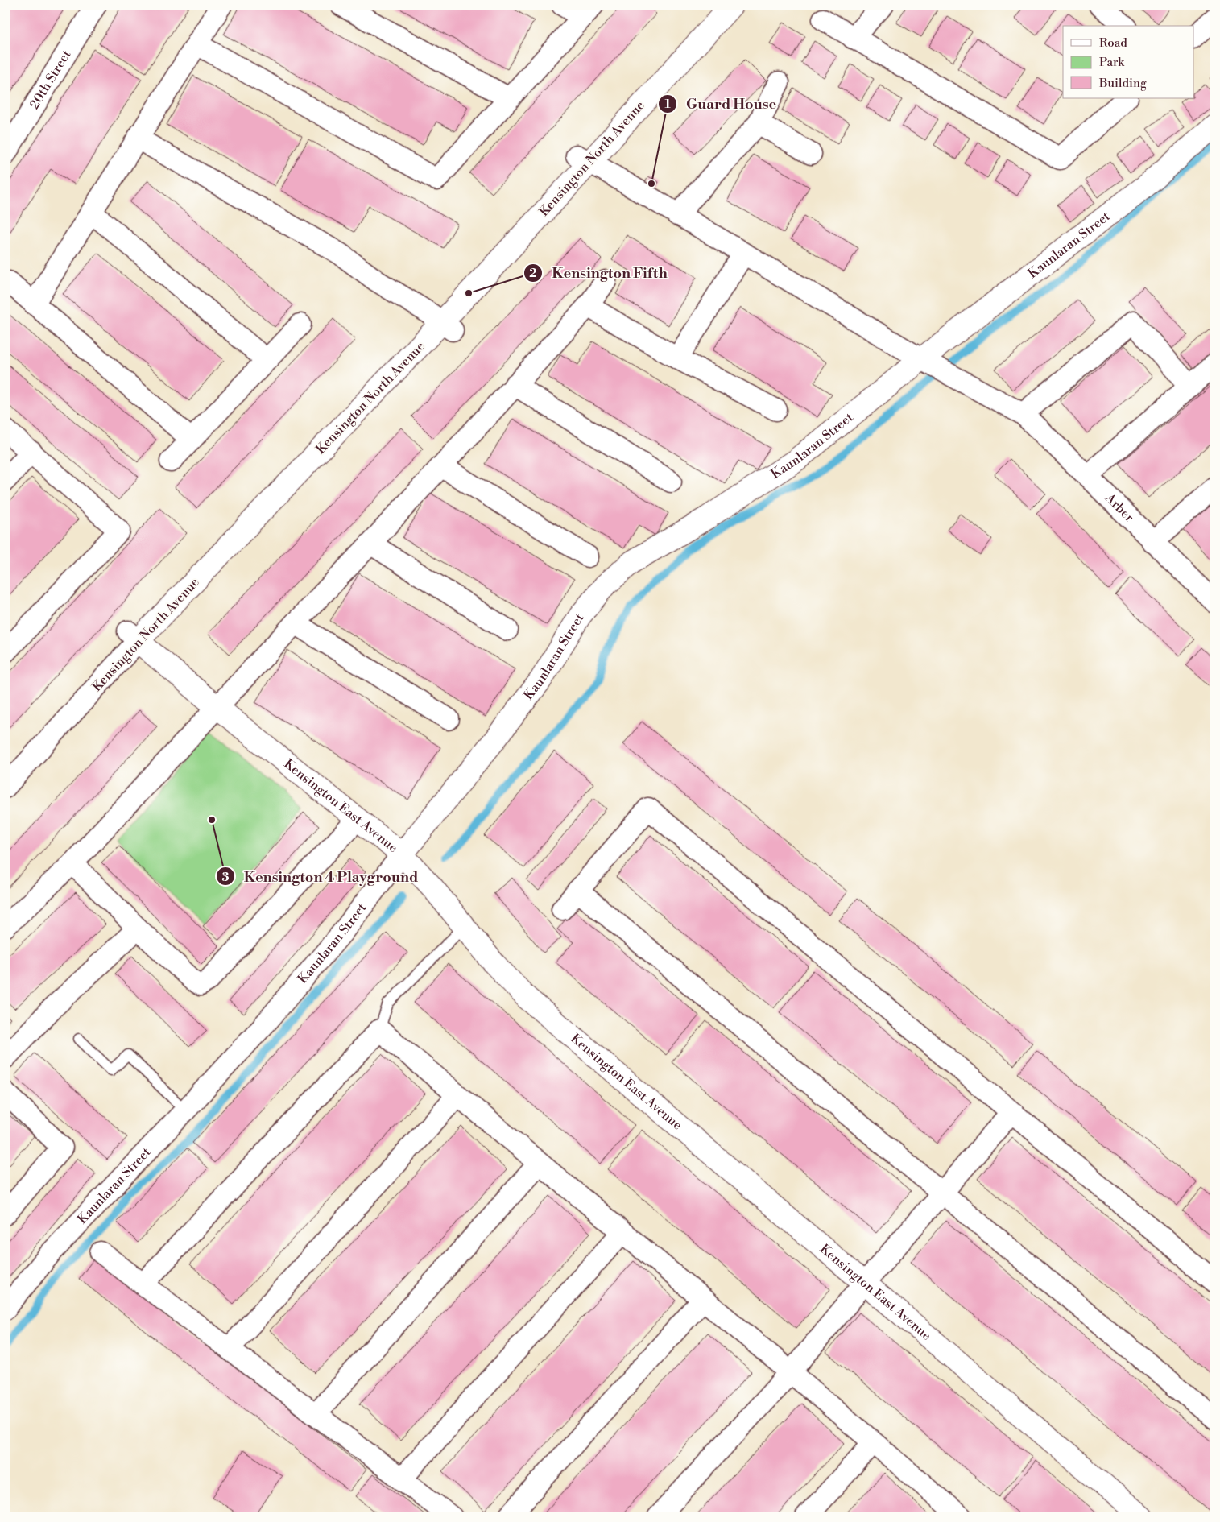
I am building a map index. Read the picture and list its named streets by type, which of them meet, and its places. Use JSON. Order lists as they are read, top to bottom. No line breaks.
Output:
{"streets":{"street":["20th Street","Kensington North Avenue","Kaunlaran Street","Arber","Kensington East Avenue"]},"crossings":[["Kensington North Avenue","Arber"],["Kensington North Avenue","Kensington East Avenue"],["Kaunlaran Street","Arber"],["Kaunlaran Street","Kensington East Avenue"]],"places":["Guard House","Kensington Fifth","Kensington 4 Playground"],"legend":["Road","Park","Building"]}
